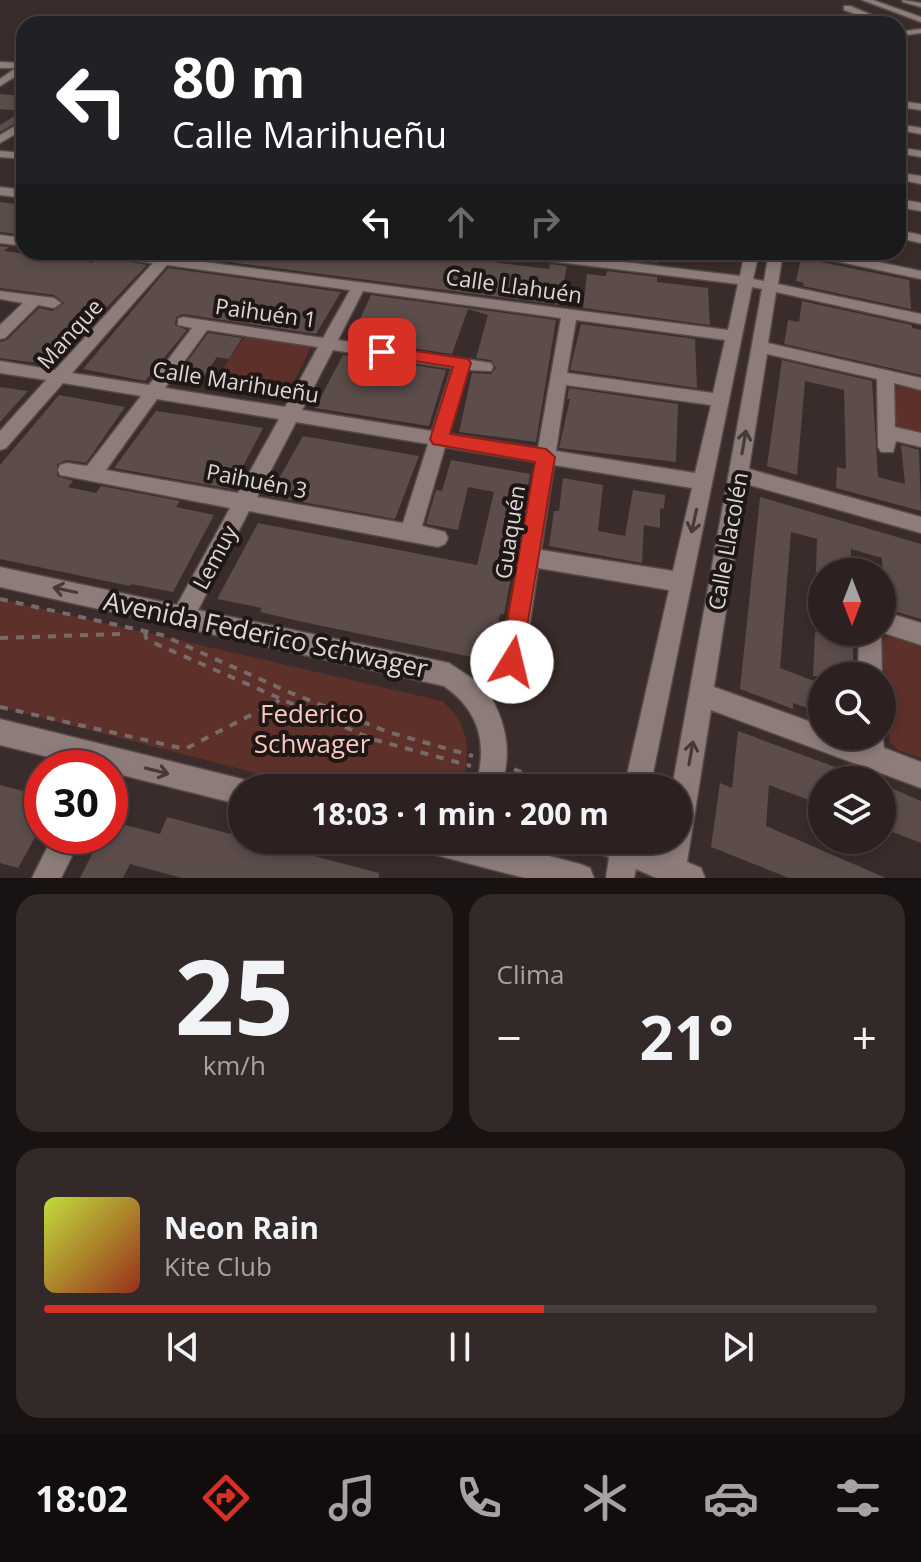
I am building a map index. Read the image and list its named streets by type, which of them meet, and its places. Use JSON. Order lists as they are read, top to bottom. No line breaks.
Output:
{"streets":{"street":["Calle Llahuén","Paihuén 1","Manque","Calle Marihueñu","Paihuén 3","Guaquén","Calle Llacolén","Lemuy","Avenida Federico Schwager"]},"crossings":[["Calle Llahuén","Guaquén"],["Calle Llahuén","Calle Llacolén"],["Calle Llahuén","Lemuy"],["Paihuén 1","Lemuy"],["Manque","Calle Marihueñu"],["Calle Marihueñu","Guaquén"],["Calle Marihueñu","Calle Llacolén"],["Calle Marihueñu","Lemuy"],["Paihuén 3","Lemuy"],["Guaquén","Avenida Federico Schwager"],["Lemuy","Avenida Federico Schwager"]],"parks":["Federico Schwager"],"north":"bottom","page":{"turn":["80 m","Calle Marihueñu"],"limit":"30","trip":"18:03 · 1 min · 200 m","tile":[["25","km/h"],"Clima"],"heat":["−","21°","+"],"song":["Neon Rain","Kite Club"],"tabs":"18:02"}}
